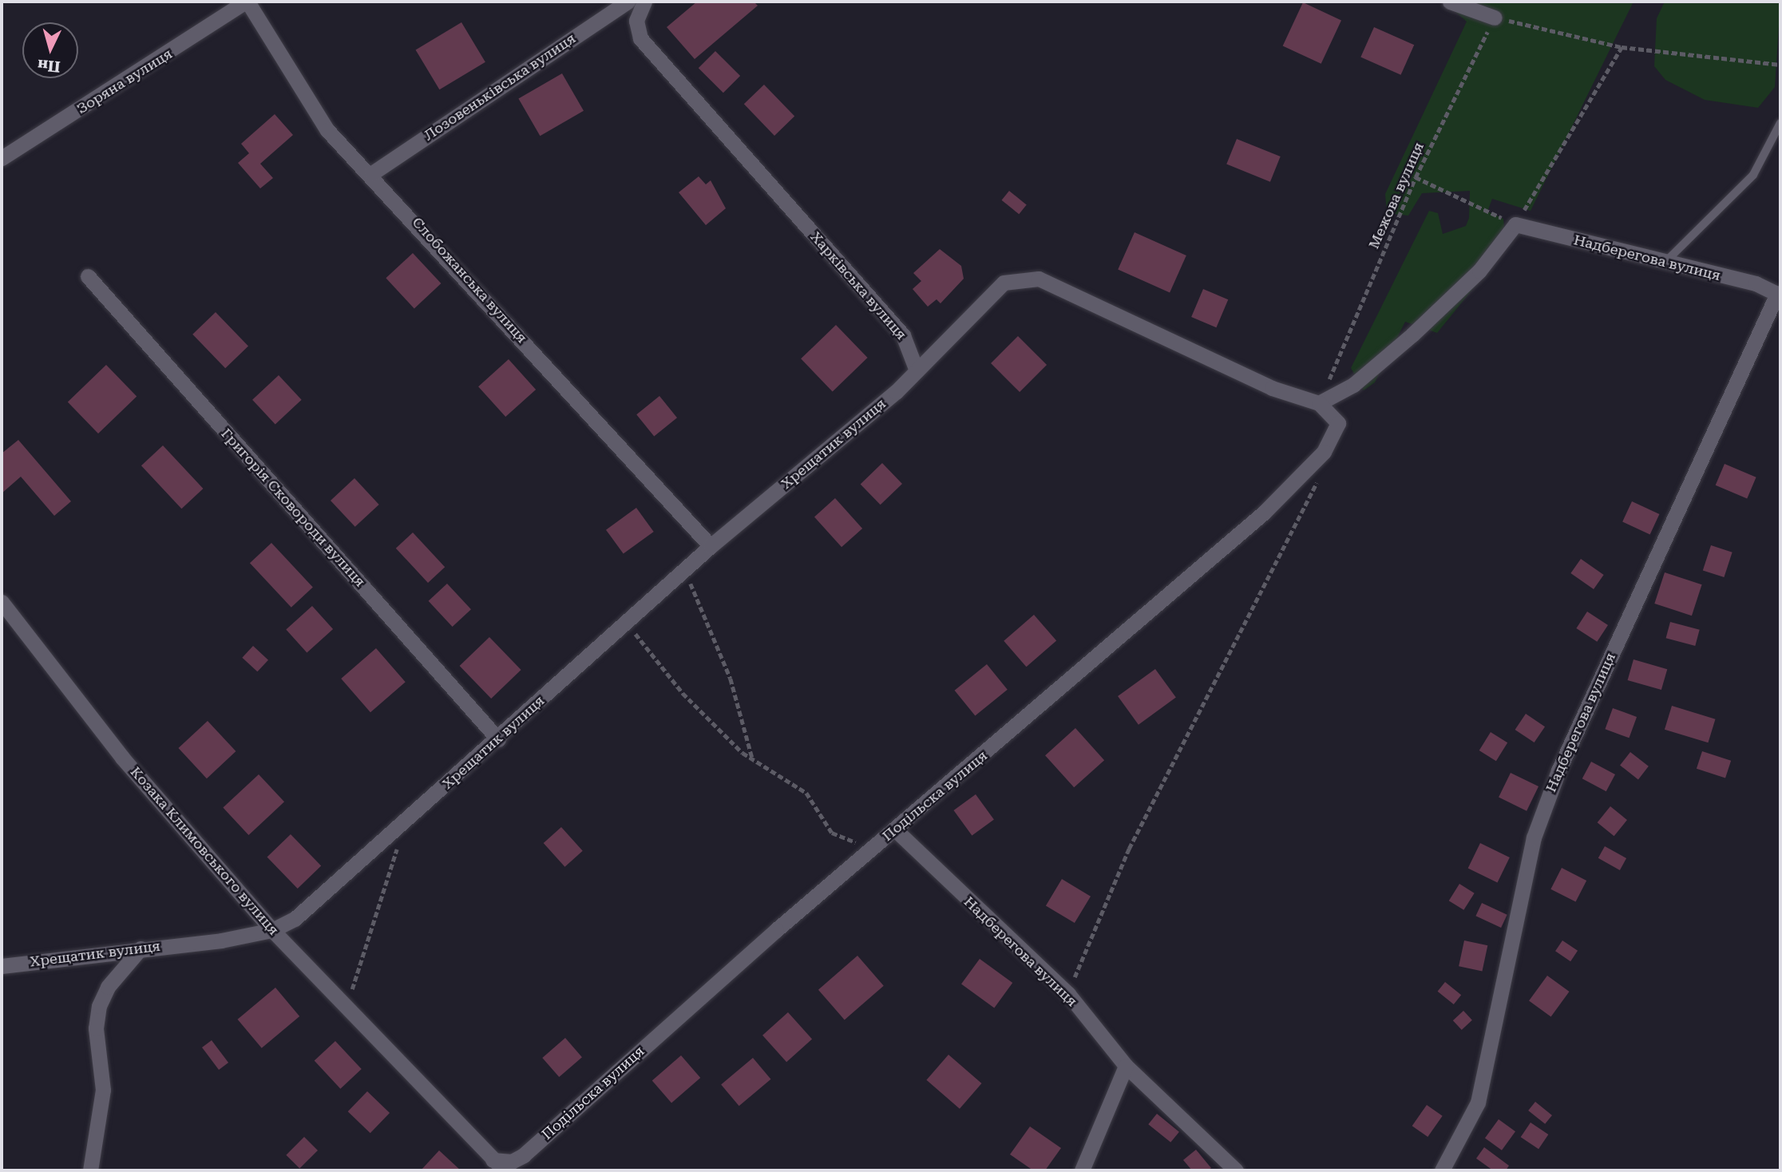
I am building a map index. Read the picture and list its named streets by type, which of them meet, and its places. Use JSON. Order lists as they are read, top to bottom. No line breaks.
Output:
{"streets":{"street":["Зоряна вулиця","Лозовеньківська вулиця","Надберегова вулиця","Слобожанська вулиця","Харківська вулиця","Хрещатик вулиця","Григорія Сковороди вулиця","Подільска вулиця","Козака Климовського вулиця"],"path":["Межова вулиця"]},"crossings":[["Зоряна вулиця","Слобожанська вулиця"],["Лозовеньківська вулиця","Слобожанська вулиця"],["Межова вулиця","Подільска вулиця"],["Надберегова вулиця","Подільска вулиця"],["Слобожанська вулиця","Хрещатик вулиця"],["Харківська вулиця","Хрещатик вулиця"],["Хрещатик вулиця","Григорія Сковороди вулиця"],["Хрещатик вулиця","Козака Климовського вулиця"],["Подільска вулиця","Козака Климовського вулиця"]],"north":"bottom"}
